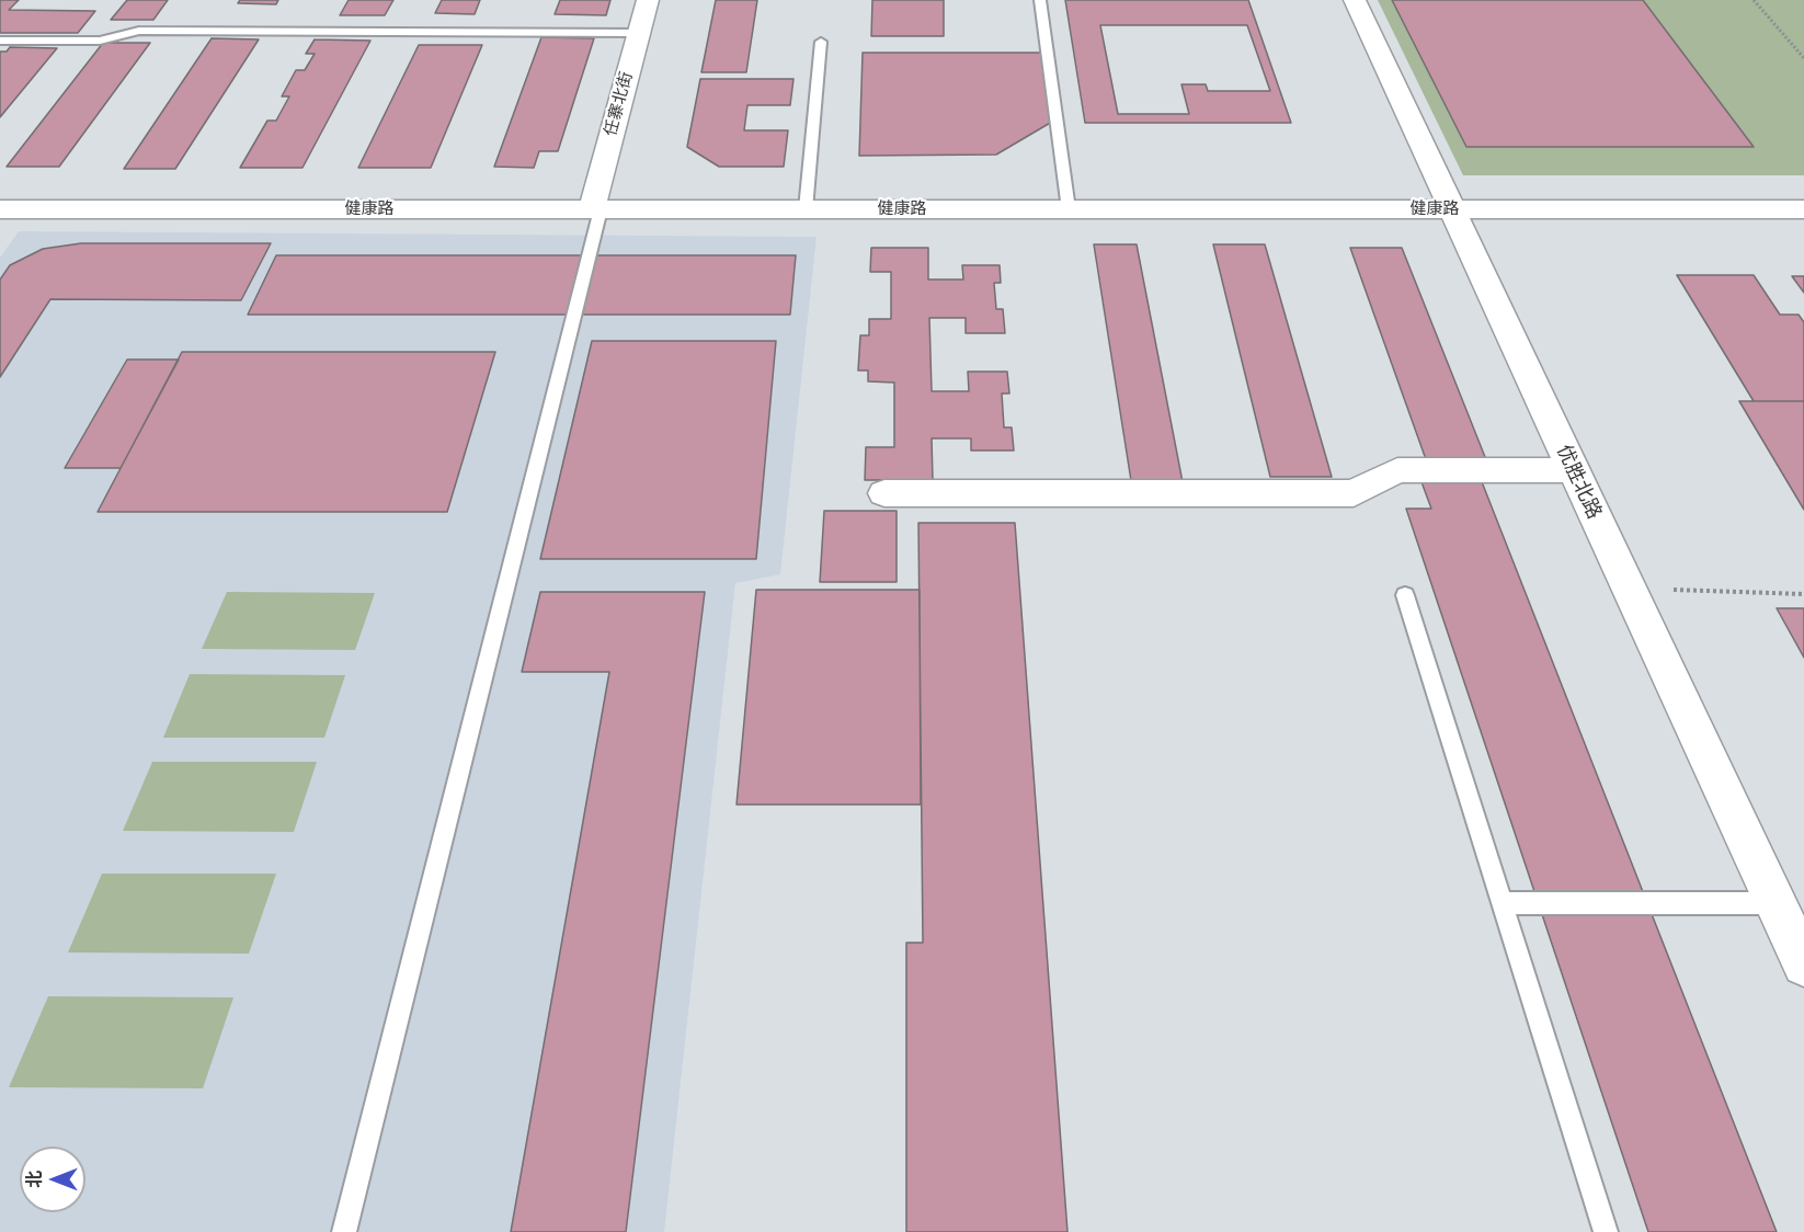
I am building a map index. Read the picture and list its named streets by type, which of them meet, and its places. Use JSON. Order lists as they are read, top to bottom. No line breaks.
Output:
{"streets":{"street":["任寨北街","健康路","优胜北路"]},"crossings":[["任寨北街","健康路"],["健康路","优胜北路"]],"north":"left"}
